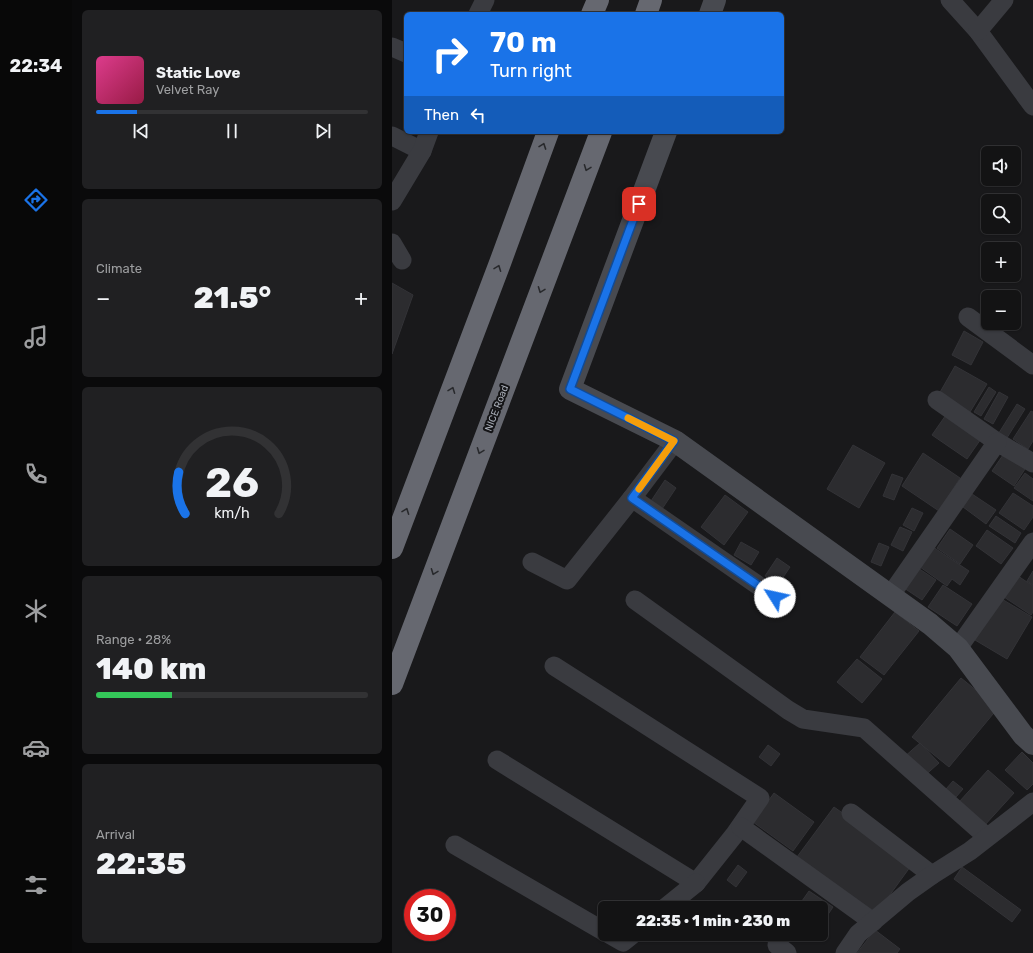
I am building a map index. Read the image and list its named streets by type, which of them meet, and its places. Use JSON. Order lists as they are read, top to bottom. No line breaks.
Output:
{"streets":{"highway":["NICE Road"]},"page":{"tabs":"22:34","turn":["70 m","Turn right"],"song":["Static Love","Velvet Ray"],"then":"Then","map_buttons":["+","−"],"tile":["Climate",["Range · 28%","140 km"],["Arrival","22:35"]],"heat":["−","21.5°","+"],"limit":"30","trip":"22:35 · 1 min · 230 m","gauge":["26","km/h"]}}
